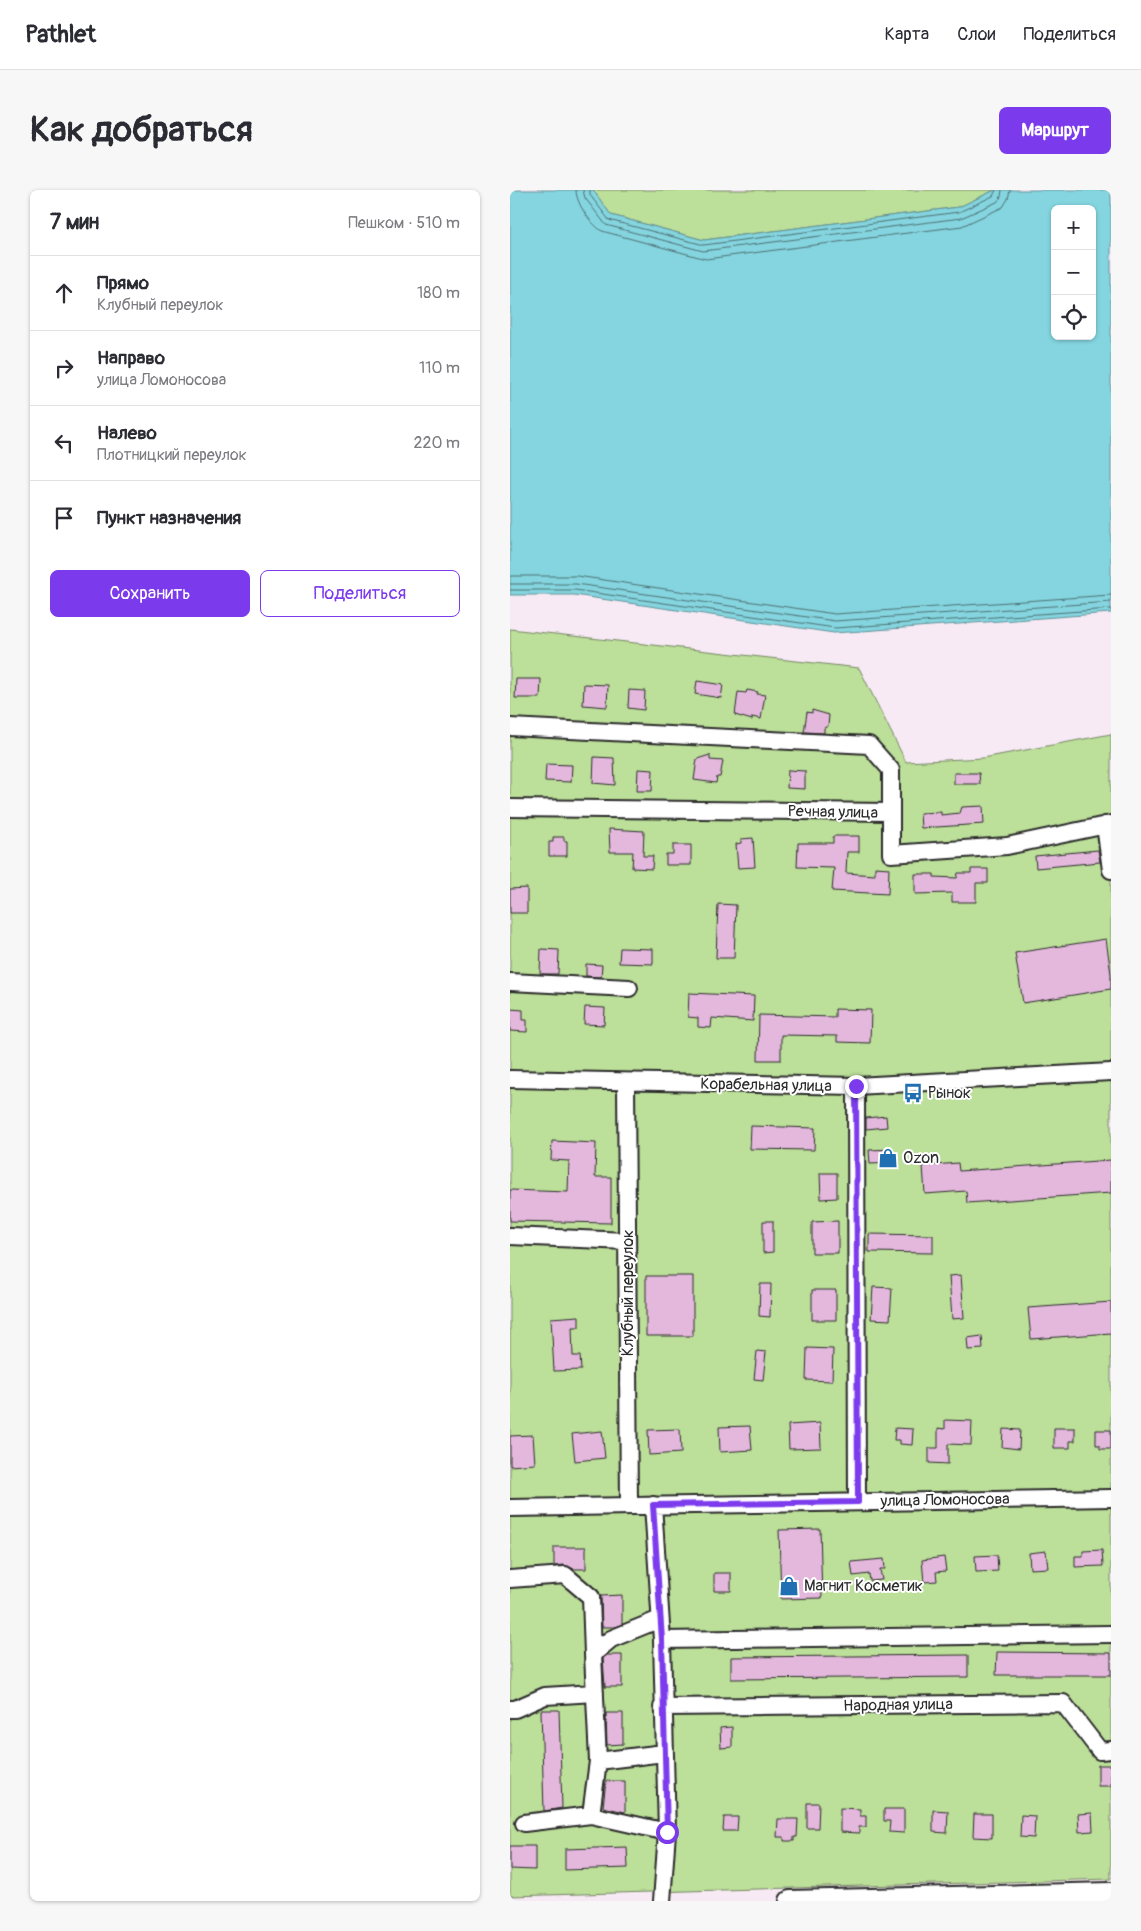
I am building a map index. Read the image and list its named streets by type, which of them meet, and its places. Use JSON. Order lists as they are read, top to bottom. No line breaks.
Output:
{"streets":{"street":["Речная улица","Корабельная улица","Клубный переулок","улица Ломоносова","Народная улица"]},"crossings":[["Корабельная улица","Клубный переулок"],["Клубный переулок","улица Ломоносова"]],"places":{"bus stop":["Рынок"],"shop":["Ozon","Магнит Косметик"]},"page":{"header":"Pathlet","nav":["Карта","Слои","Поделиться"],"buttons":["Маршрут",["Сохранить","Поделиться"]],"title":"Как добраться","heading":["7 мин","Пешком · 510 m"],"map_buttons":["+","−"],"list":[["Прямо","Клубный переулок","180 m"],["Направо","улица Ломоносова","110 m"],["Налево","Плотницкий переулок","220 m"],"Пункт назначения"]}}
